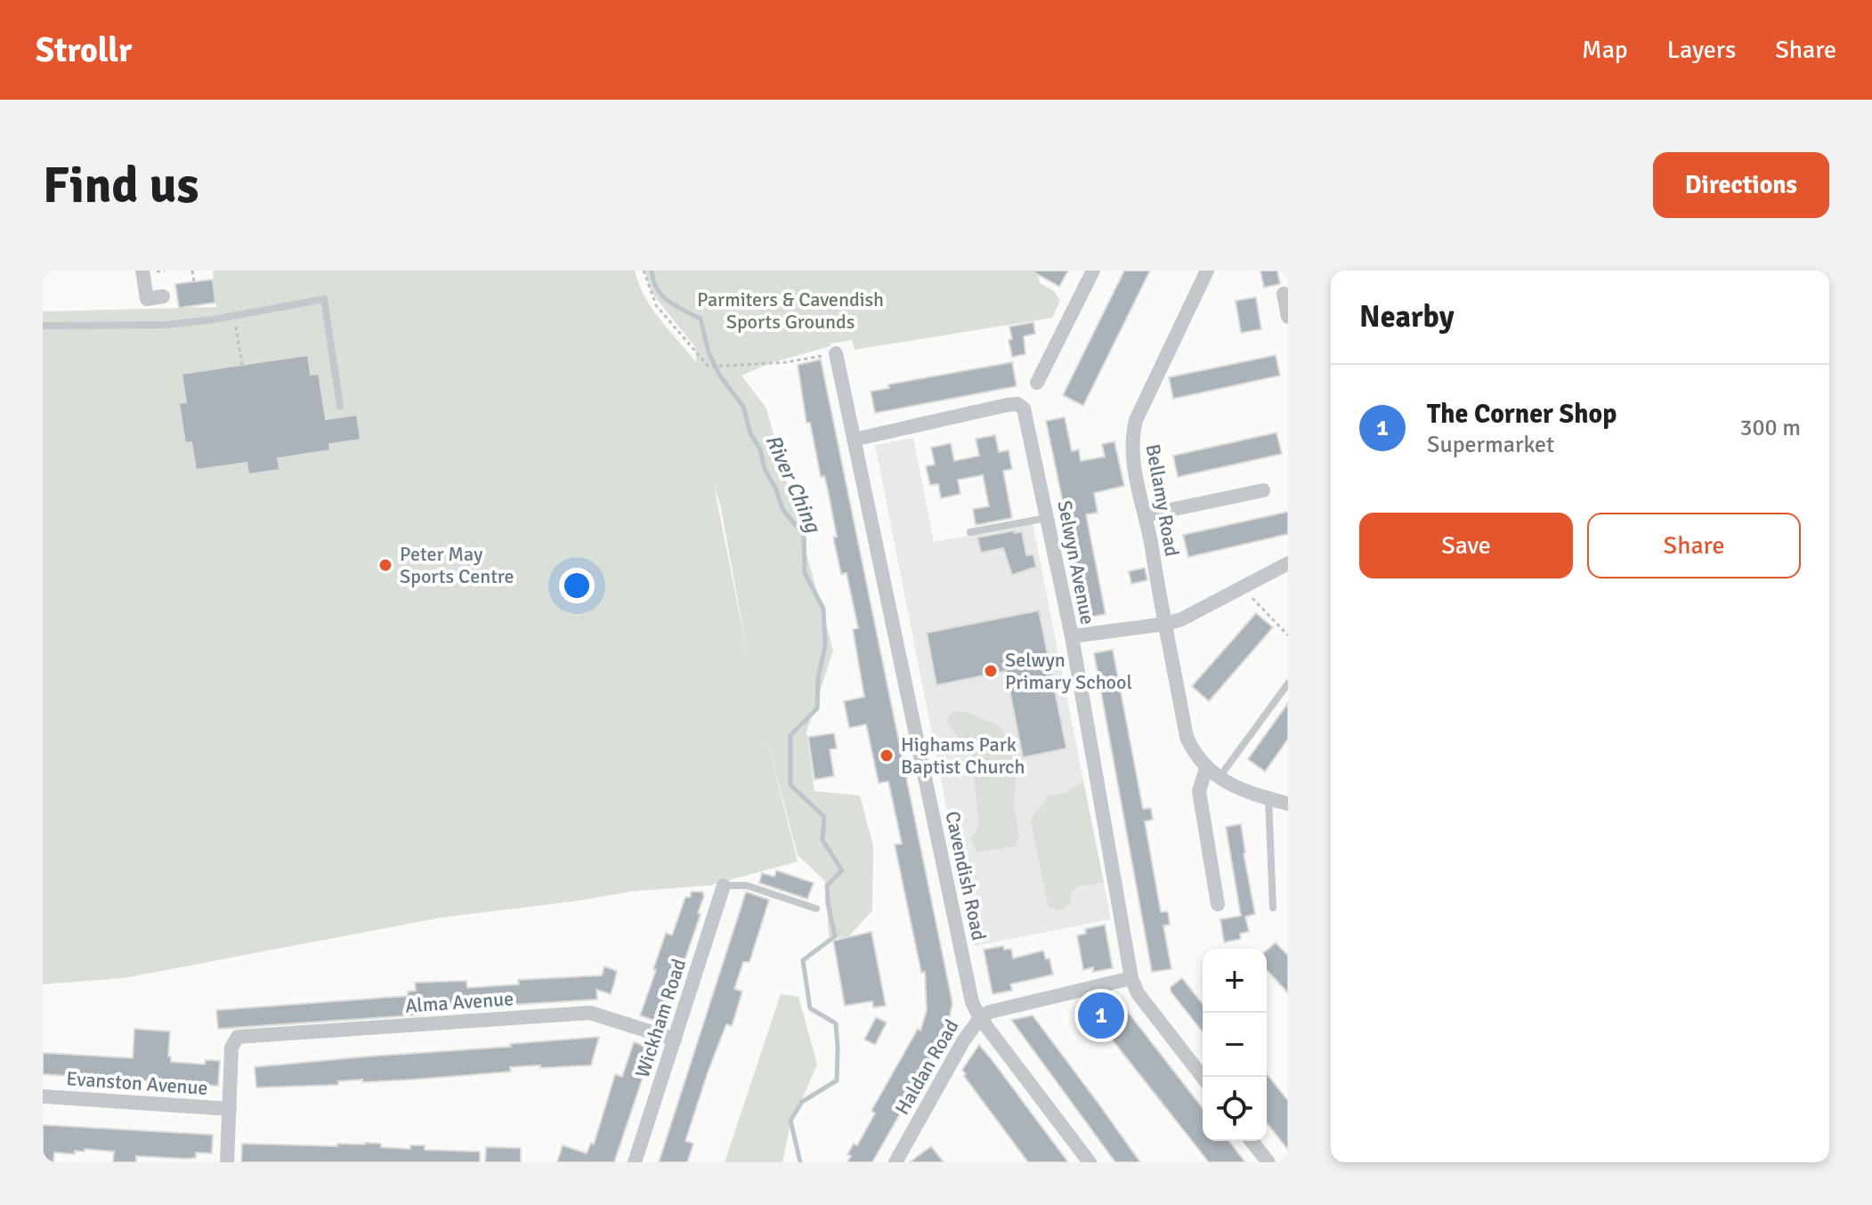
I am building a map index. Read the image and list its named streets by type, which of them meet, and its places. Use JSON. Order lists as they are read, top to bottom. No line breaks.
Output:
{"streets":{"street":["Bellamy Road","Selwyn Avenue","Cavendish Road","Alma Avenue","Wickham Road","Haldan Road","Evanston Avenue"]},"crossings":[["Selwyn Avenue","Cavendish Road"],["Selwyn Avenue","Haldan Road"],["Cavendish Road","Haldan Road"],["Alma Avenue","Wickham Road"],["Alma Avenue","Evanston Avenue"]],"water":["River Ching"],"parks":["Parmiters & Cavendish Sports Grounds"],"places":["Peter May Sports Centre","Selwyn Primary School","Highams Park Baptist Church"],"page":{"header":"Strollr","nav":["Map","Layers","Share"],"buttons":["Directions",["Save","Share"]],"title":"Find us","heading":"Nearby","list":[{"mark":"1","name":"The Corner Shop","note":"Supermarket","value":"300 m"}],"map_buttons":["+","−"],"pins":"1"}}
